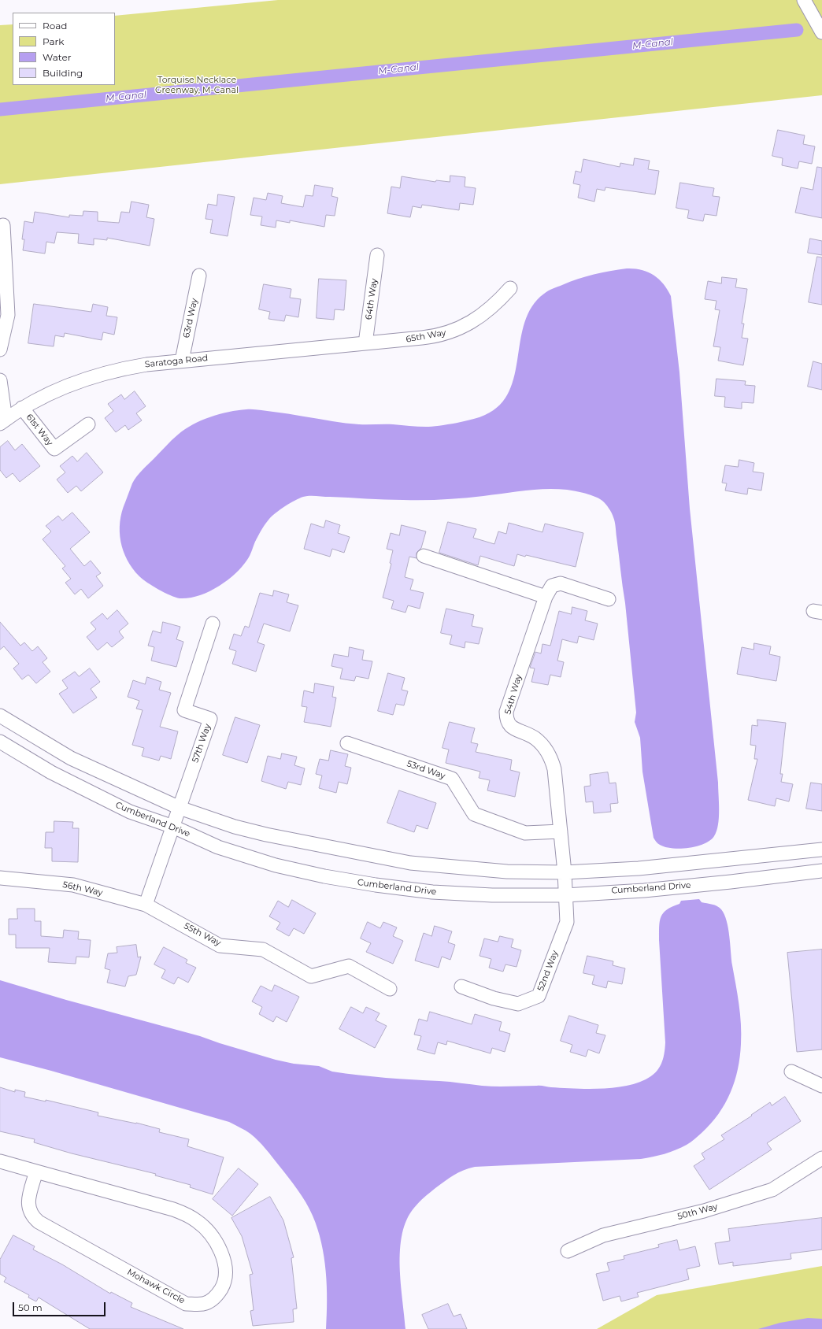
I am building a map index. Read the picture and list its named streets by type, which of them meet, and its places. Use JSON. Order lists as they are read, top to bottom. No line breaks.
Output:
{"streets":{"street":["64th Way","63rd Way","65th Way","Saratoga Road","61st Way","54th Way","57th Way","53rd Way","Cumberland Drive","56th Way","55th Way","52nd Way","50th Way","Mohawk Circle"]},"crossings":[["64th Way","65th Way"],["64th Way","Saratoga Road"],["63rd Way","Saratoga Road"],["65th Way","Saratoga Road"],["Saratoga Road","61st Way"],["54th Way","53rd Way"],["54th Way","Cumberland Drive"],["54th Way","52nd Way"],["57th Way","Cumberland Drive"],["Cumberland Drive","52nd Way"],["56th Way","55th Way"]],"water":["M-Canal"],"parks":["Torquise Necklace Greenway, M-Canal"],"legend":["Road","Park","Water","Building"],"scale_bar":"50 m"}
